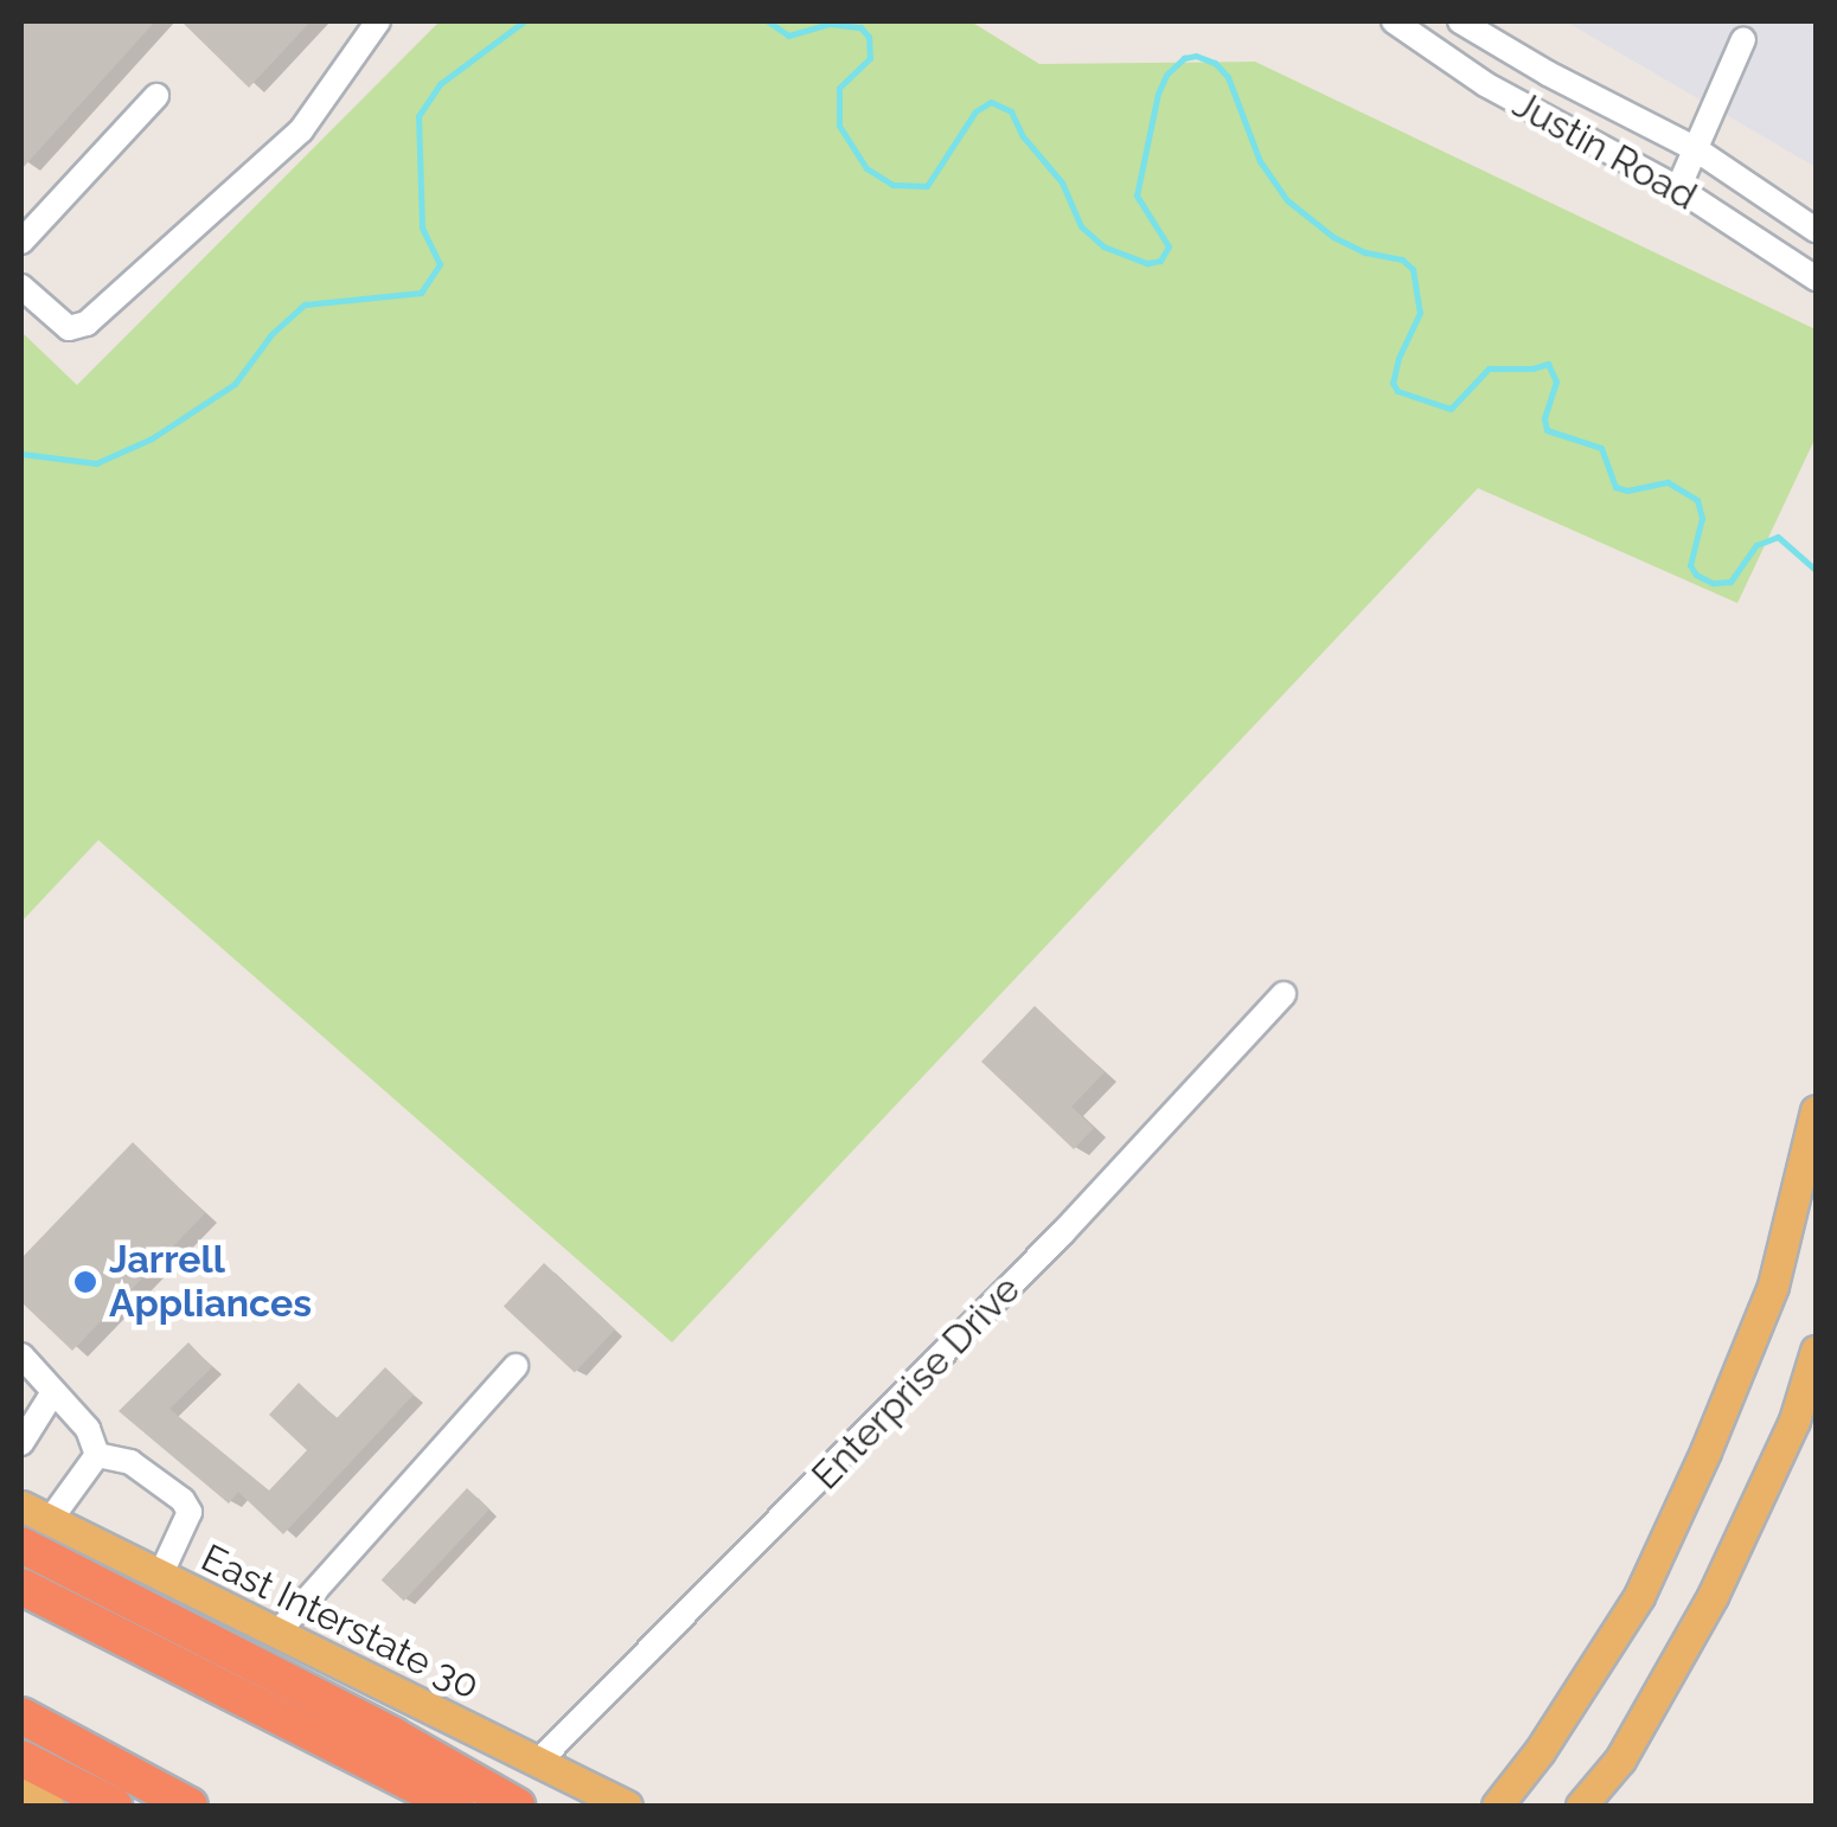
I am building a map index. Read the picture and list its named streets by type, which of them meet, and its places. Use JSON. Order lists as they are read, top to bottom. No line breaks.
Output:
{"streets":{"main road":["East Interstate 30"],"street":["Justin Road","Enterprise Drive"]},"crossings":[["Enterprise Drive","East Interstate 30"]],"places":["Jarrell Appliances"]}
